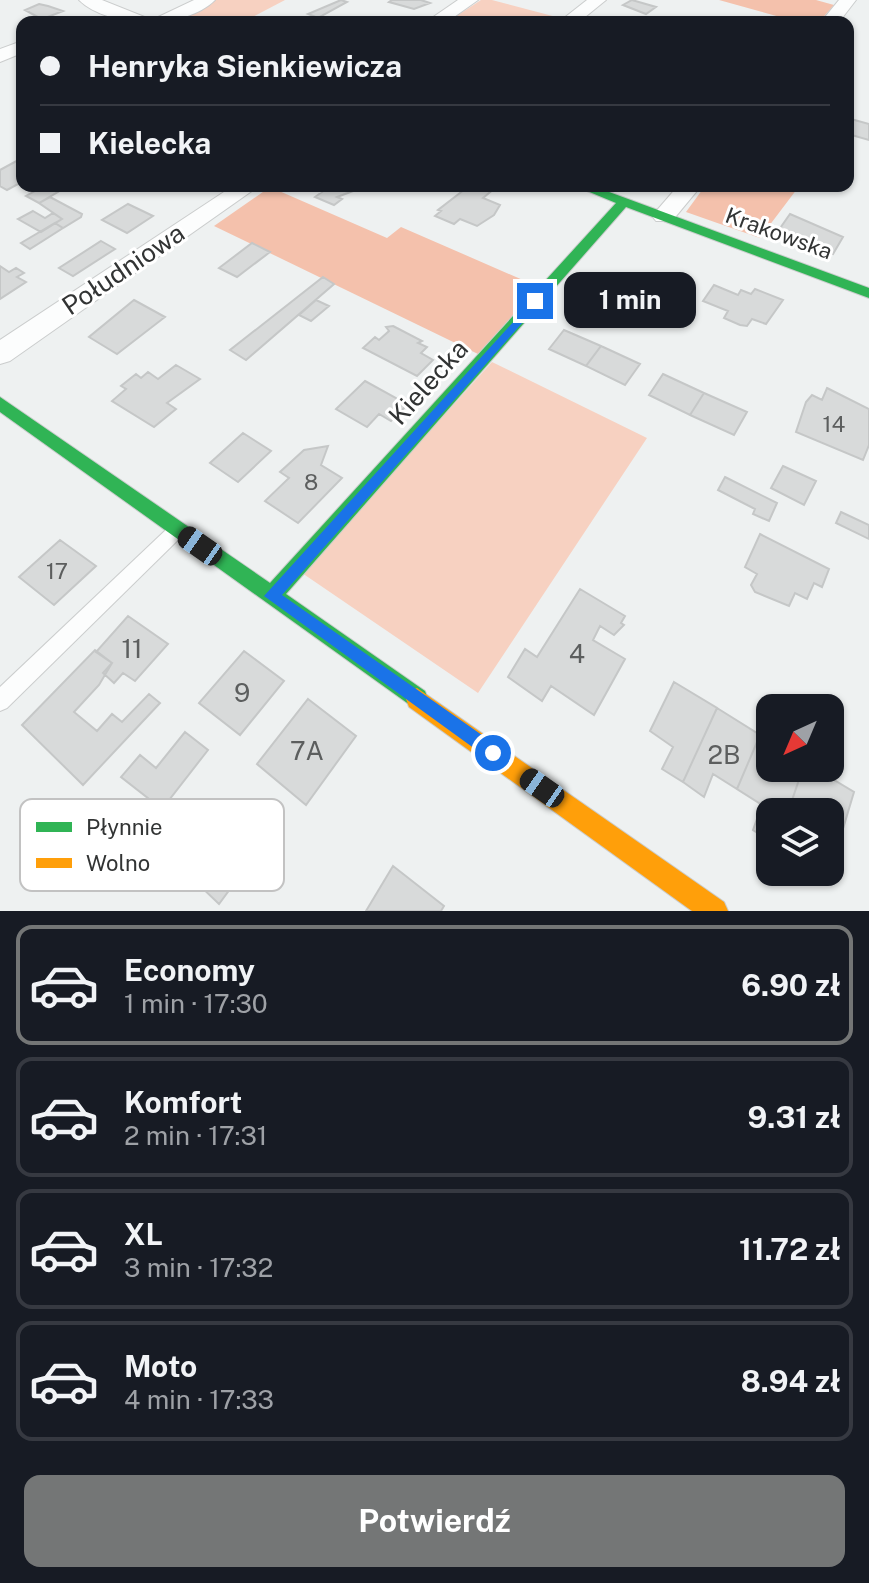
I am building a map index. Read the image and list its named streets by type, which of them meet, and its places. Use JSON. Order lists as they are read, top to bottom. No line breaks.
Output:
{"streets":{"street":["Krakowska","Południowa","Kielecka"]},"crossings":[["Krakowska","Kielecka"]],"house_numbers":["14","8","17","11","4","9","7A","2B"],"legend":["Płynnie","Wolno"],"north":"bottom left","page":{"banner":["Henryka Sienkiewicza","Kielecka"],"bubble":"1 min","list":[{"name":"Economy","note":"1 min · 17:30","value":"6.90 zł"},{"name":"Komfort","note":"2 min · 17:31","value":"9.31 zł"},{"name":"XL","note":"3 min · 17:32","value":"11.72 zł"},{"name":"Moto","note":"4 min · 17:33","value":"8.94 zł"}],"buttons":"Potwierdź"}}
